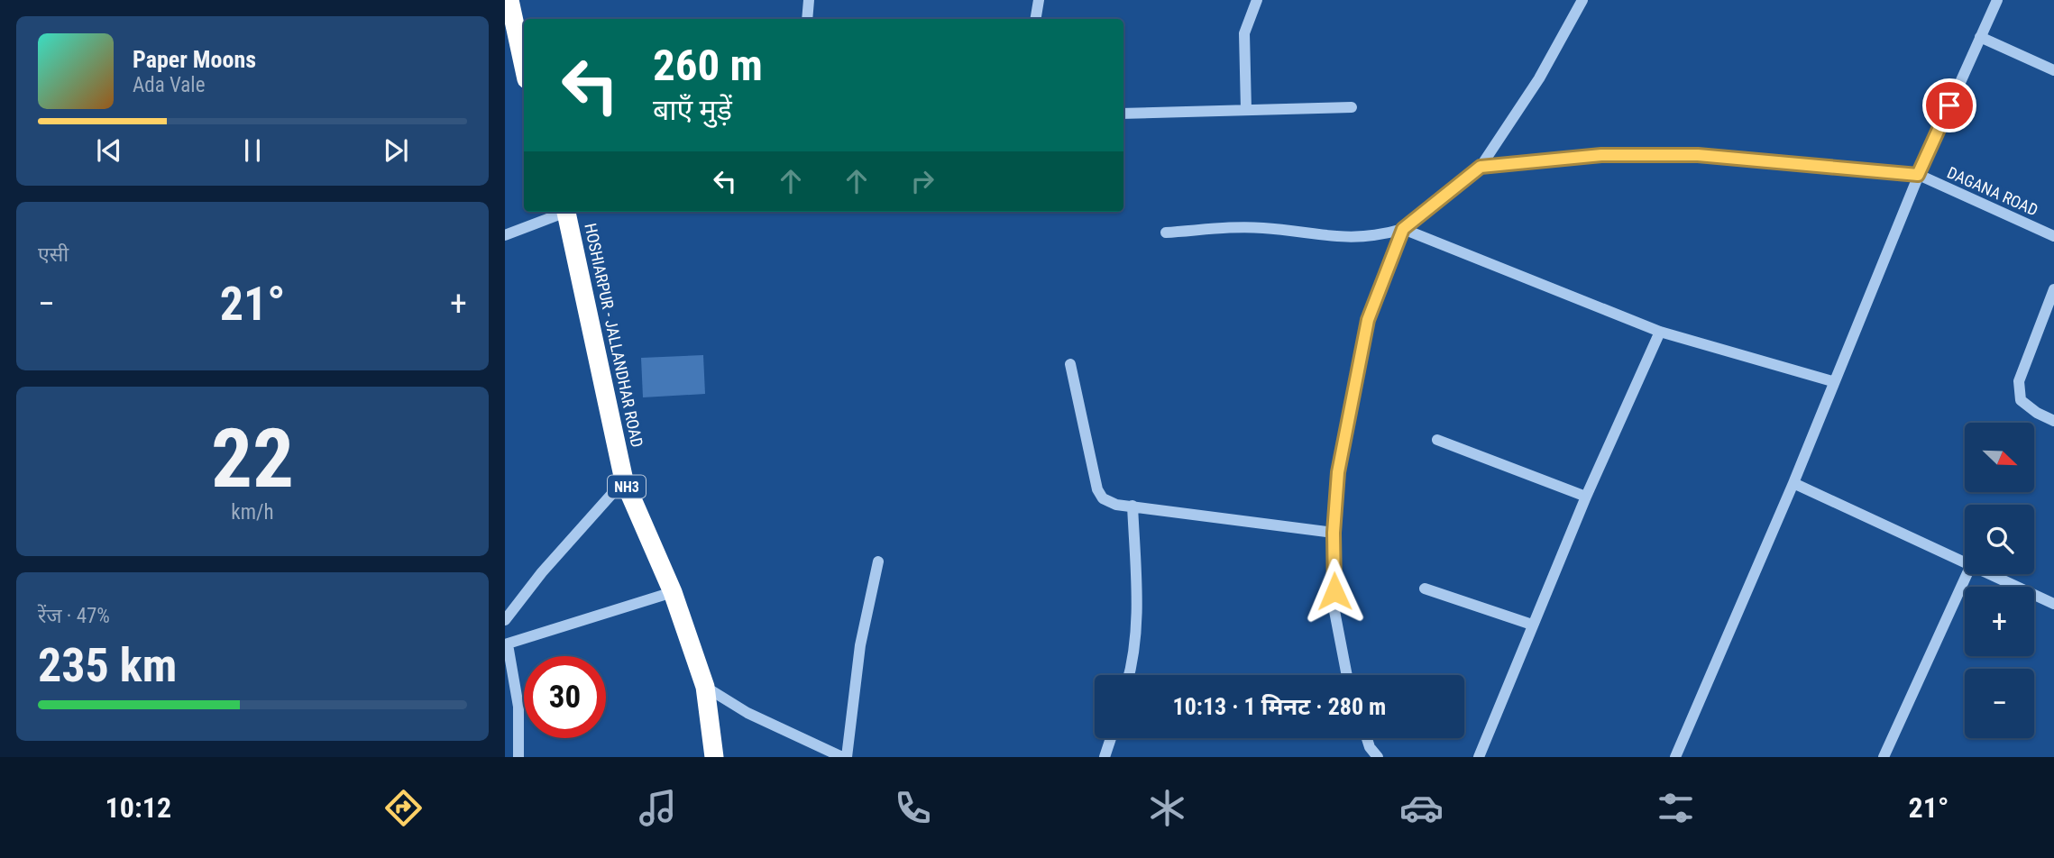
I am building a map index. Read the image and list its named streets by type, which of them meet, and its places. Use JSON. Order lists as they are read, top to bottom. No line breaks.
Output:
{"streets":{"highway":["HOSHIARPUR - JALLANDHAR ROAD","NH3"],"street":["DAGANA ROAD"]},"north":"bottom right","page":{"turn":["260 m","बाएँ मुड़ें"],"song":["Paper Moons","Ada Vale"],"tile":["एसी",["22","km/h"],["रेंज · 47%","235 km"]],"heat":["−","21°","+"],"map_buttons":["+","−"],"limit":"30","trip":"10:13 · 1 मिनट · 280 m","tabs":["10:12","21°"]}}
